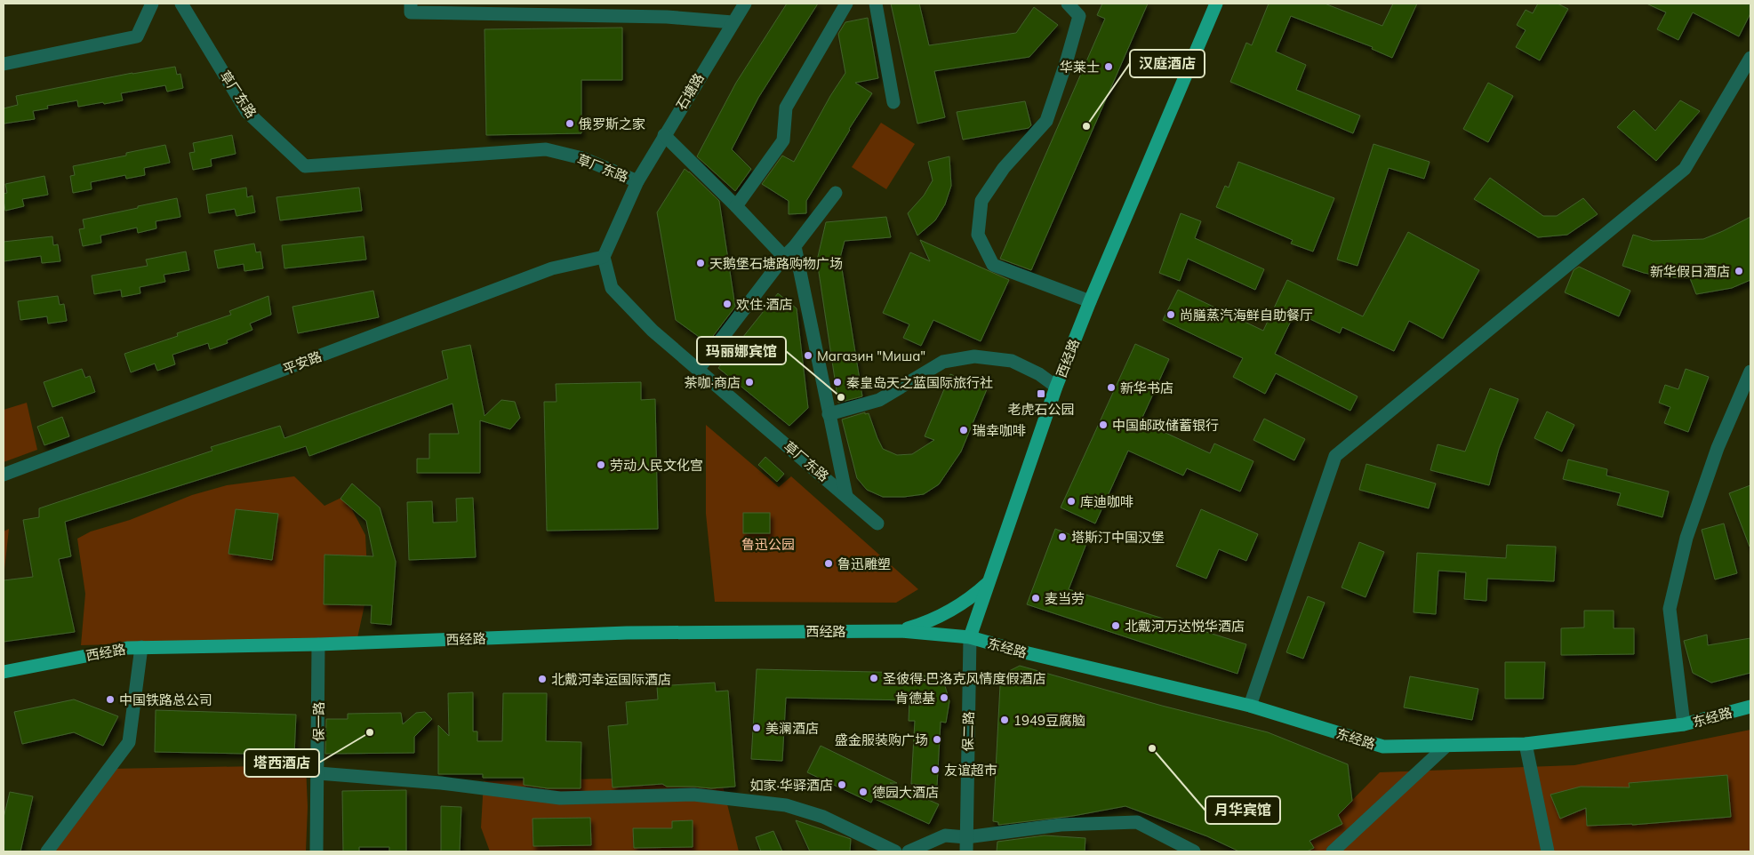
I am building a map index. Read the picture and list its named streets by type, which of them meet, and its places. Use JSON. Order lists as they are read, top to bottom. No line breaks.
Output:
{"streets":{"main road":["西经路","东经路"],"street":["石塘路","草厂东路","平安路","保一路","保二路"]},"crossings":[["石塘路","草厂东路"],["草厂东路","平安路"],["西经路","东经路"],["西经路","保一路"],["西经路","保二路"],["东经路","保二路"]],"parks":["鲁迅公园"],"places":{"other":["华莱士","俄罗斯之家","汉庭酒店","天鹅堡石塘路购物广场","新华假日酒店","欢住·酒店","尚膳蒸汽海鲜自助餐厅","Магазин \"Миша\"","茶咖·商店","秦皇岛天之蓝国际旅行社","新华书店","玛丽娜宾馆","中国邮政储蓄银行","瑞幸咖啡","劳动人民文化宫","库迪咖啡","塔斯汀中国汉堡","鲁迅雕塑","麦当劳","北戴河万达悦华酒店","圣彼得·巴洛克风情度假酒店","北戴河幸运国际酒店","肯德基","中国铁路总公司","1949豆腐脑","美澜酒店","塔西酒店","盛金服装购广场","月华宾馆","友谊超市","如家·华驿酒店","德园大酒店"],"transit":["老虎石公园"]}}
